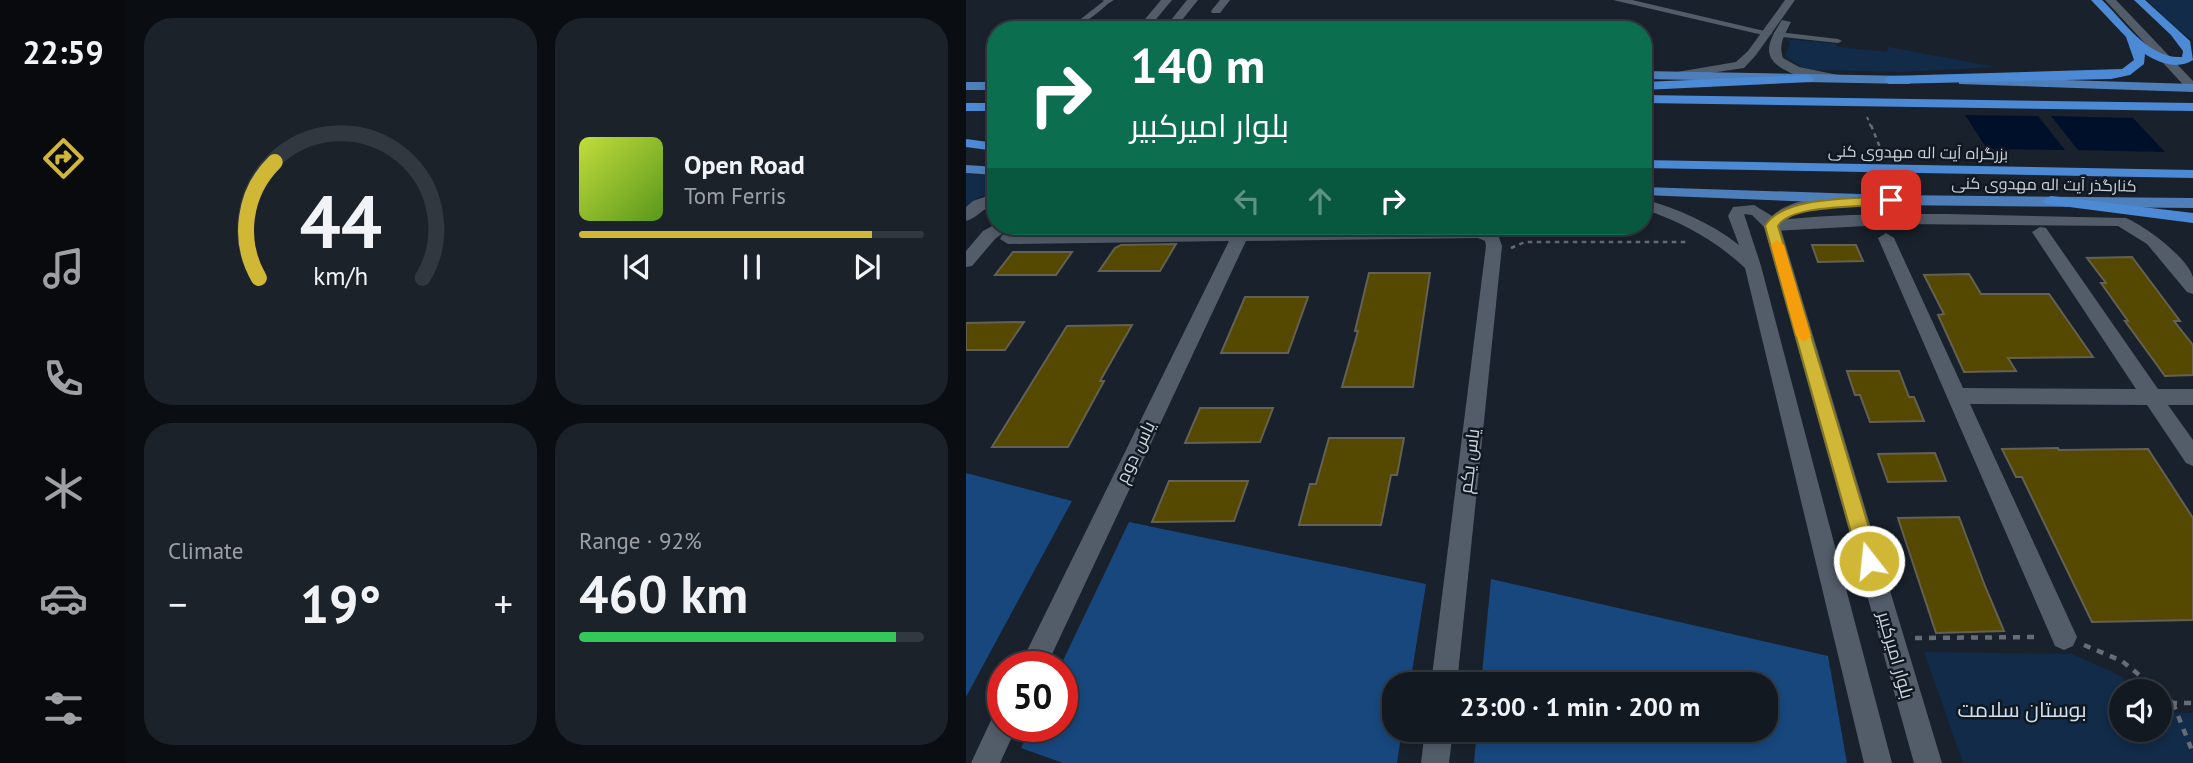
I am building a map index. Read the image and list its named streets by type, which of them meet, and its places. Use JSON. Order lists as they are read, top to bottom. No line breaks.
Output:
{"streets":{"highway":["بزرگراه آیت اله مهدوی کنی"],"main road":["کنارگذر آیت اله مهدوی کنی"],"street":["یاس دوم","یاس یکم","بلوار امیرکبیر"]},"parks":["بوستان سلامت"],"page":{"tabs":"22:59","turn":["140 m","بلوار امیرکبیر"],"song":["Open Road","Tom Ferris"],"tile":["Climate",["Range · 92%","460 km"]],"heat":["−","19°","+"],"limit":"50","trip":"23:00 · 1 min · 200 m","gauge":["44","km/h"]}}
